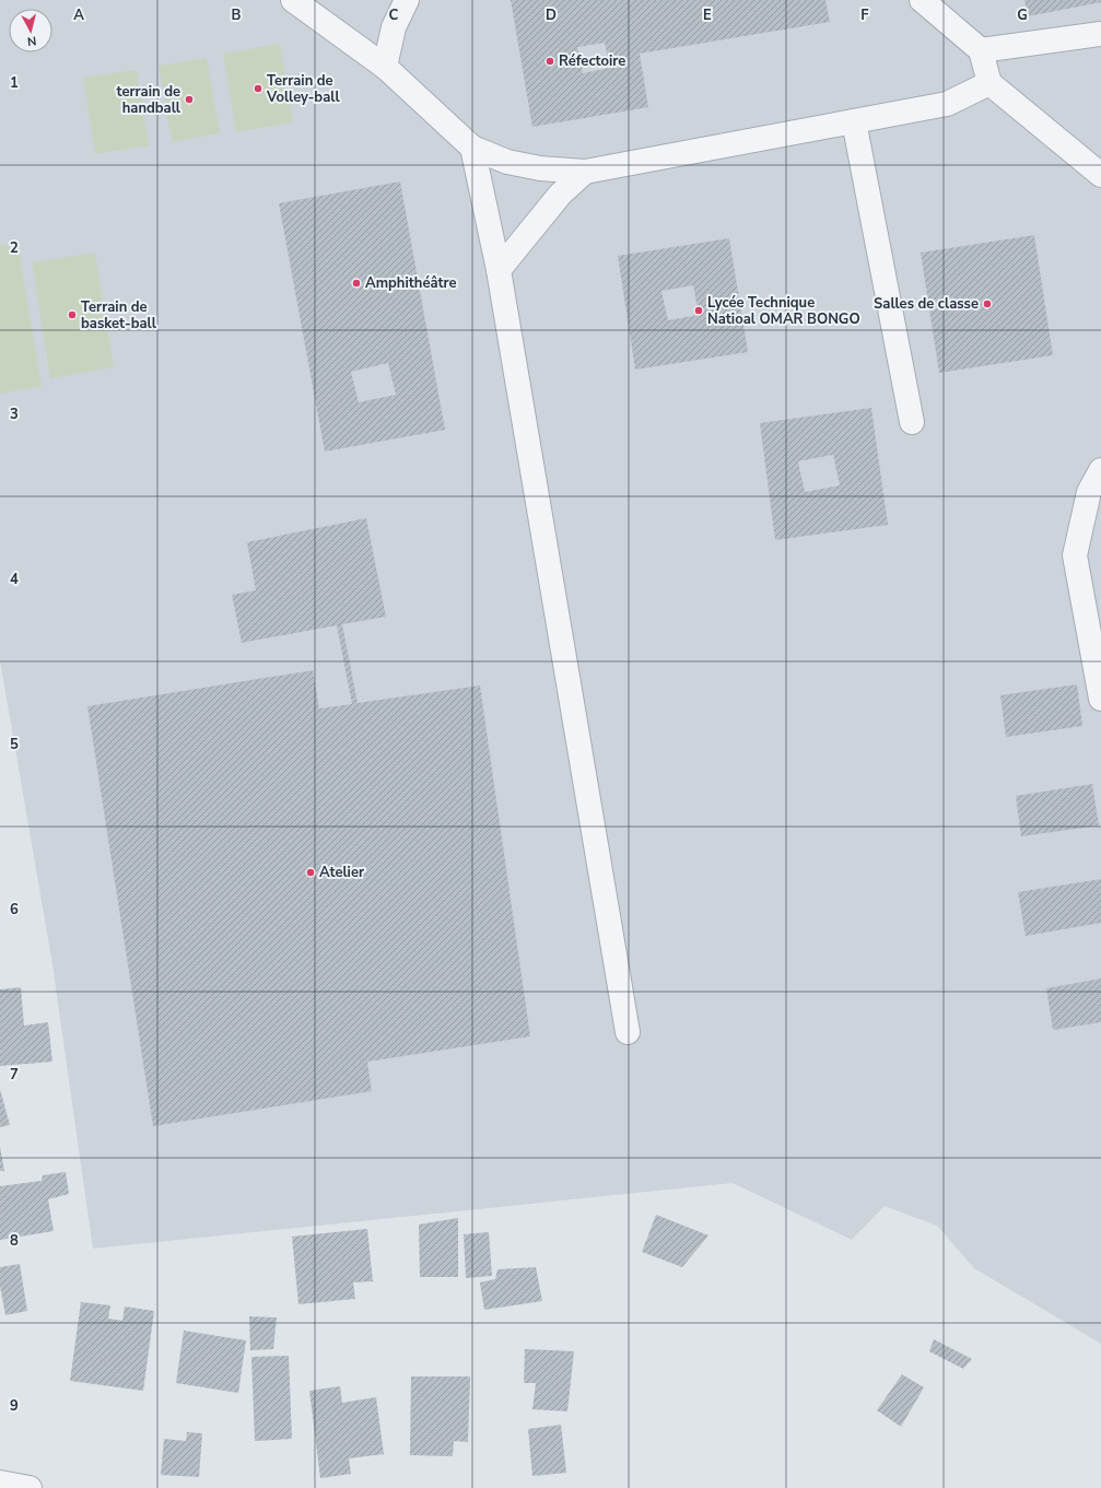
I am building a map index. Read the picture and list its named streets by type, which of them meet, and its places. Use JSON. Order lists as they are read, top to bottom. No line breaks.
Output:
{"places":["Réfectoire","Terrain de Volley-ball","terrain de handball","Amphithéâtre","Salles de classe","Lycée Technique Natioal OMAR BONGO","Terrain de basket-ball","Atelier"],"north":"bottom","grid":{"columns":["A","B","C","D","E","F","G"],"rows":["1","2","3","4","5","6","7","8","9"]}}
